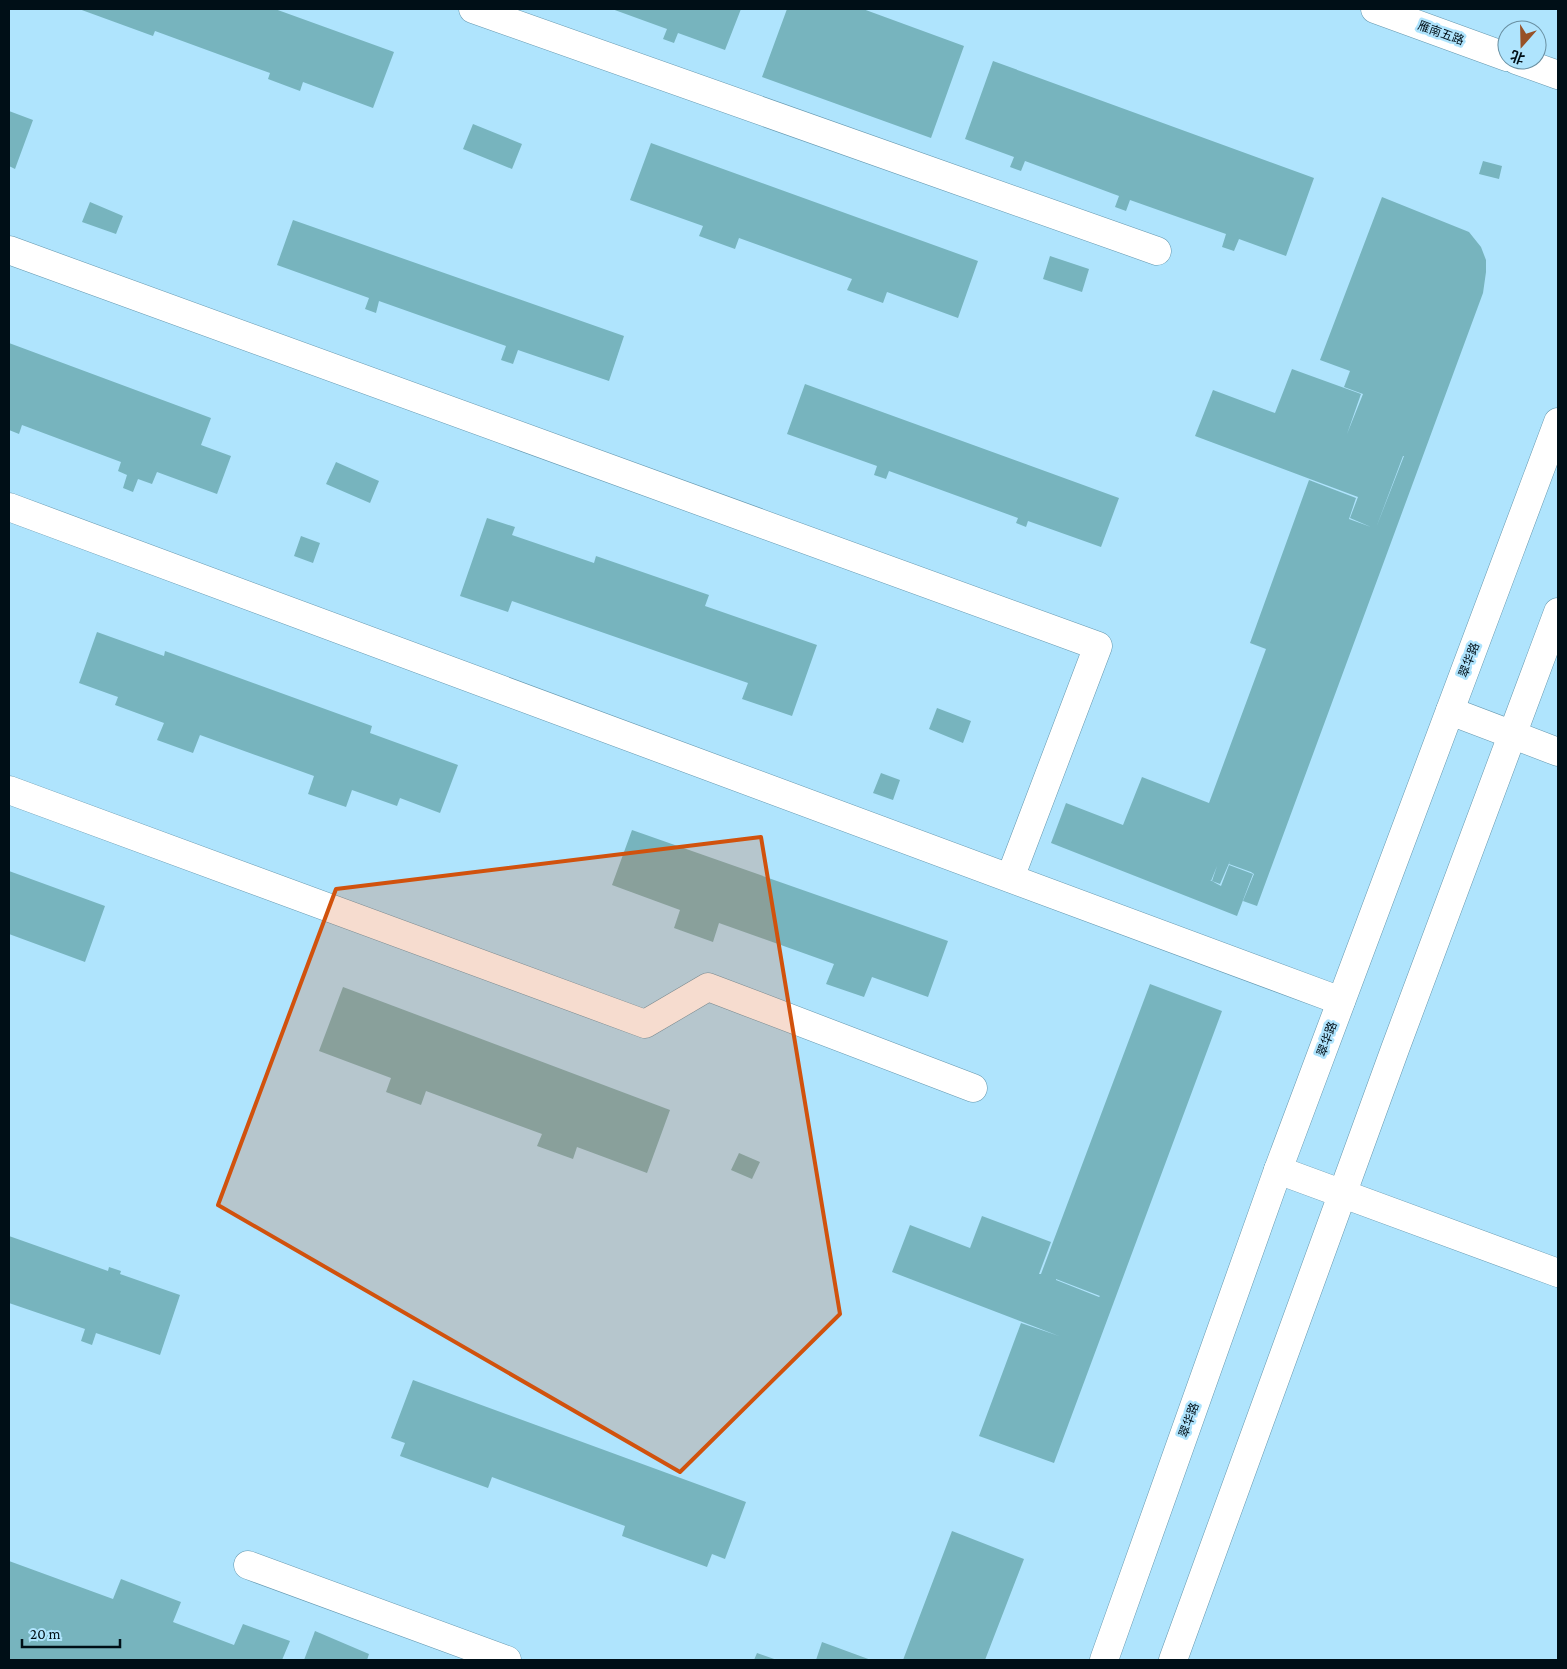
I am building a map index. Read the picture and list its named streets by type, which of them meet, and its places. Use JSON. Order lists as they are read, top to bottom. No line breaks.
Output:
{"streets":{"street":["雁南五路","翠华路"]},"scale_bar":"20 m","north":"bottom"}
